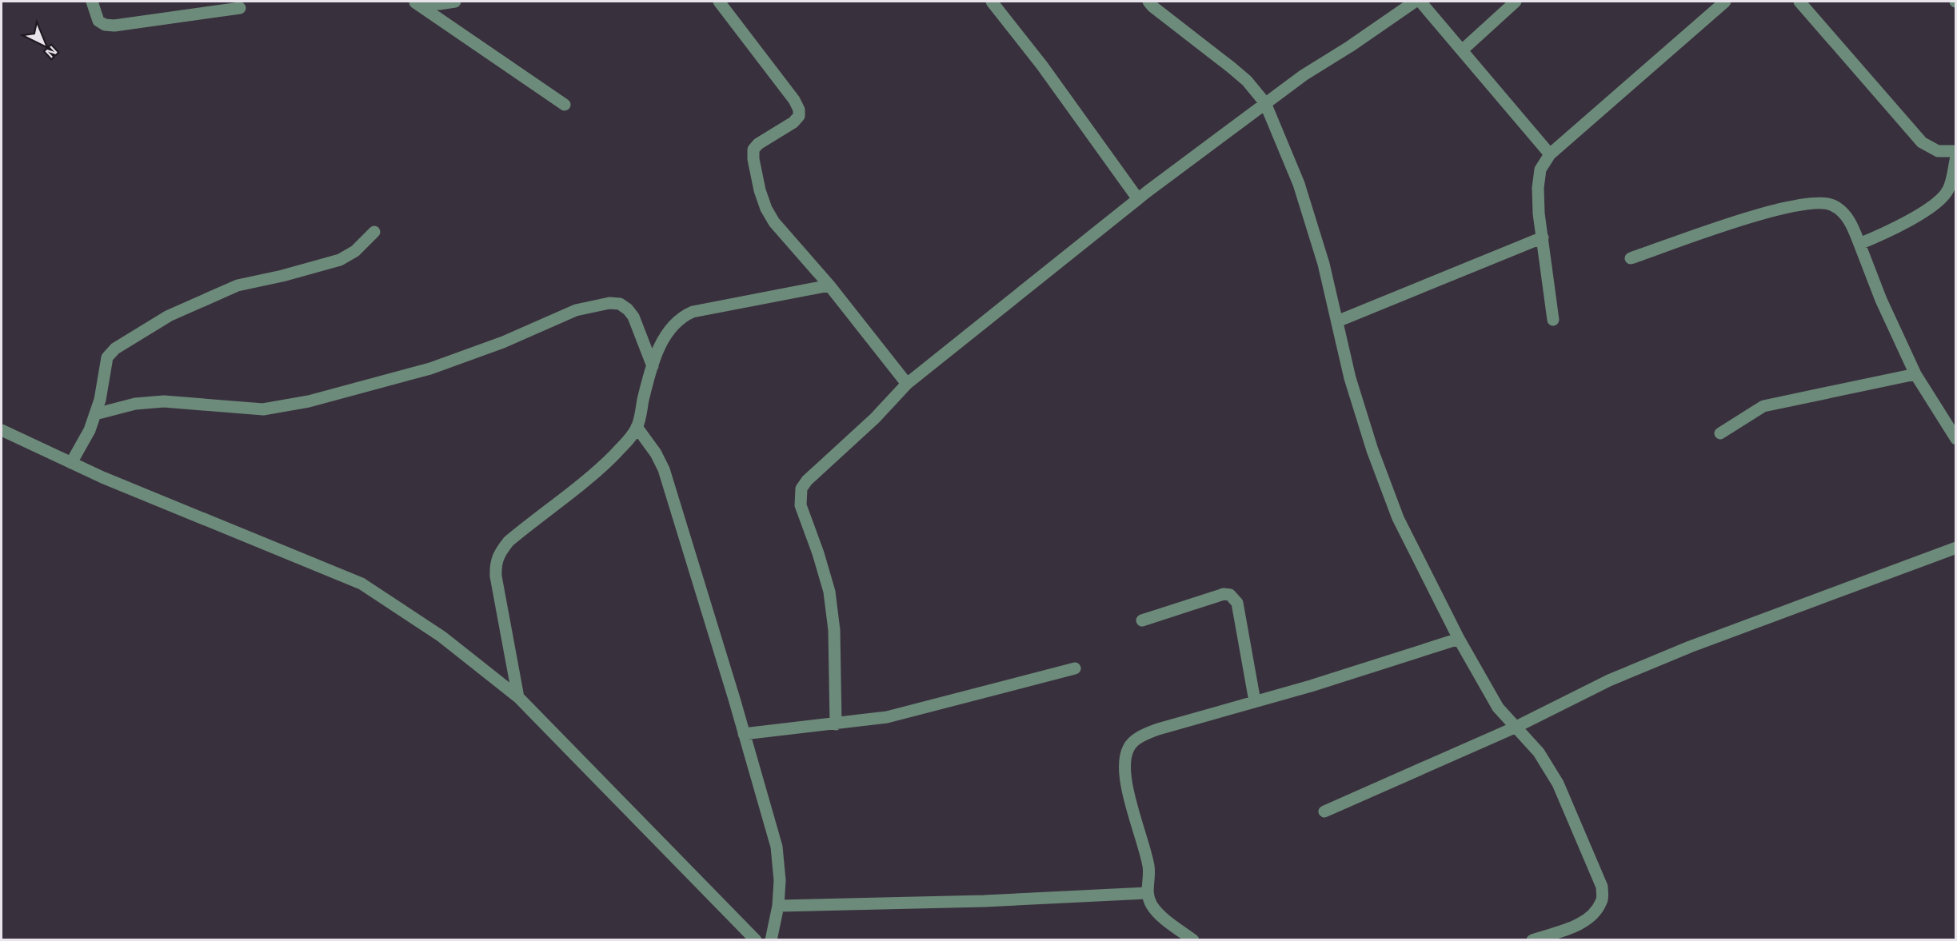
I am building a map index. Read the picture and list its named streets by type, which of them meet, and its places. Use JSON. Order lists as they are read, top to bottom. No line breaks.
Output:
{"north":"bottom right"}
